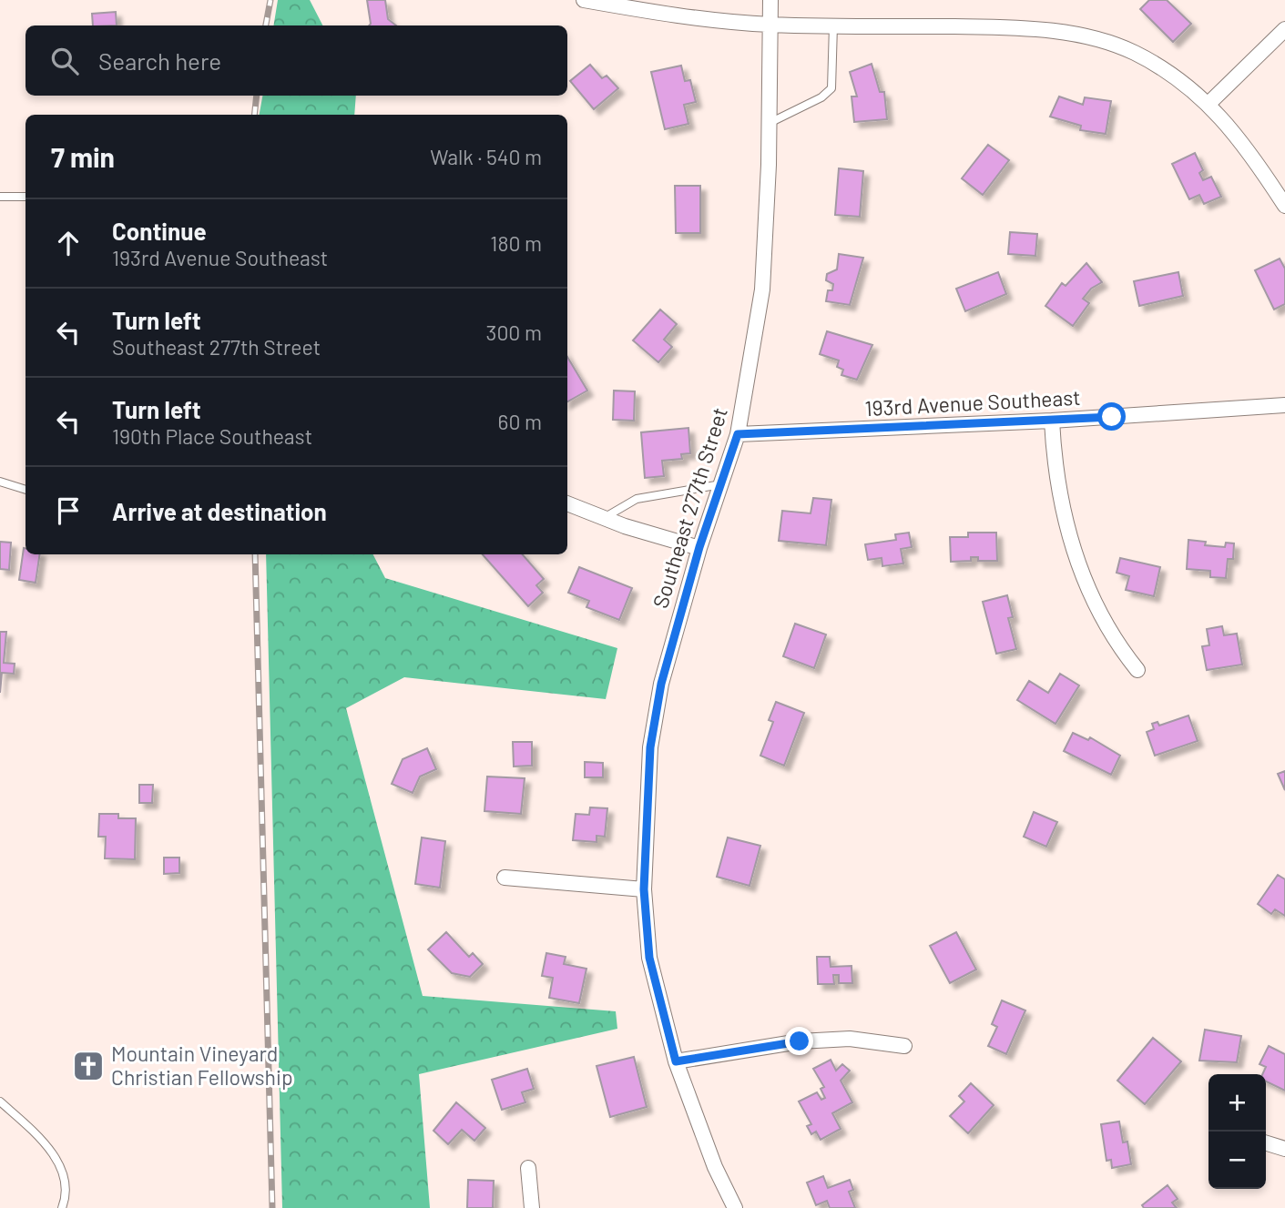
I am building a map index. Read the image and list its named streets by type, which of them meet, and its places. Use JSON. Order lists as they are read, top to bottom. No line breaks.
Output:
{"streets":{"street":["193rd Avenue Southeast","Southeast 277th Street"]},"crossings":[["193rd Avenue Southeast","Southeast 277th Street"]],"places":{"church":["Mountain Vineyard Christian Fellowship"]},"page":{"search":"Search here","heading":["7 min","Walk · 540 m"],"list":[["Continue","193rd Avenue Southeast","180 m"],["Turn left","Southeast 277th Street","300 m"],["Turn left","190th Place Southeast","60 m"],"Arrive at destination"],"map_buttons":["+","−"]}}
